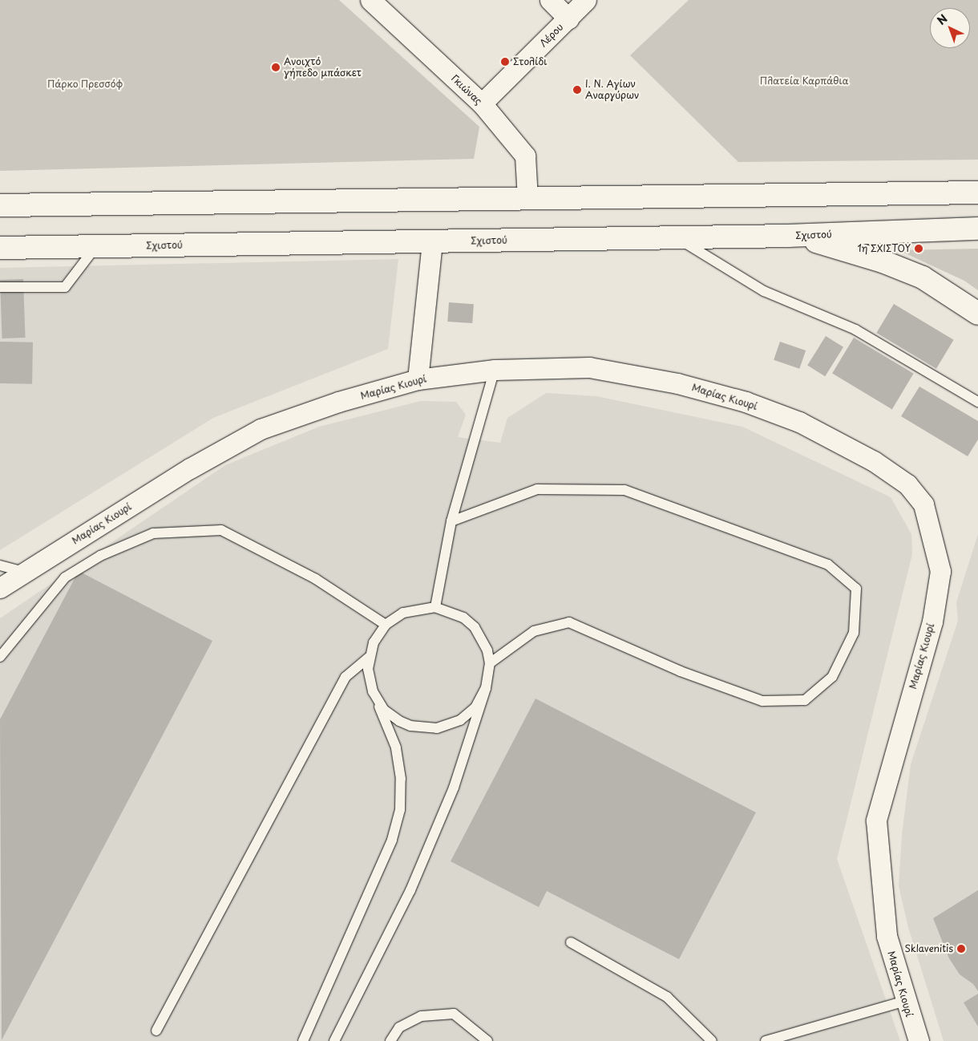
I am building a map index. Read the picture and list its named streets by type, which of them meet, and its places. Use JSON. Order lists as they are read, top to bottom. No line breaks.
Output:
{"streets":{"main road":["Σχιστού"],"street":["Λέρου","Γκιώνας","Μαρίας Κιουρί"]},"crossings":[["Λέρου","Γκιώνας"]],"parks":["Πλατεία Καρπάθια","Πάρκο Πρεσσόφ"],"places":["Στολίδι","Ανοιχτό γήπεδο μπάσκετ","Ι. Ν. Αγίων Αναργύρων","1η ΣΧΙΣΤΟΥ","Sklavenitis"],"north":"top left"}
